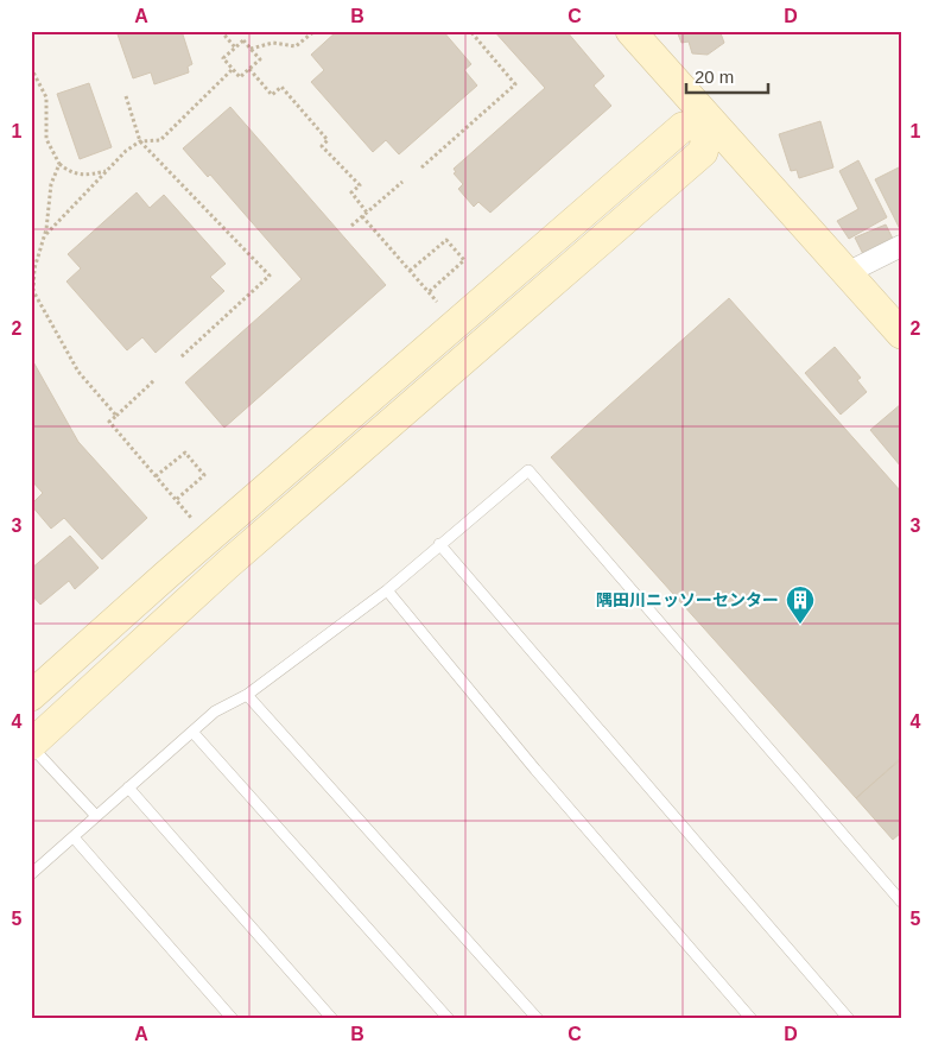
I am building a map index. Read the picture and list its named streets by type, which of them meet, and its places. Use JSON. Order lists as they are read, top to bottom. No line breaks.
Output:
{"places":{"building":["隅田川ニッソーセンター"]},"scale_bar":"20 m","grid":{"columns":["A","B","C","D"],"rows":["1","2","3","4","5"]}}
